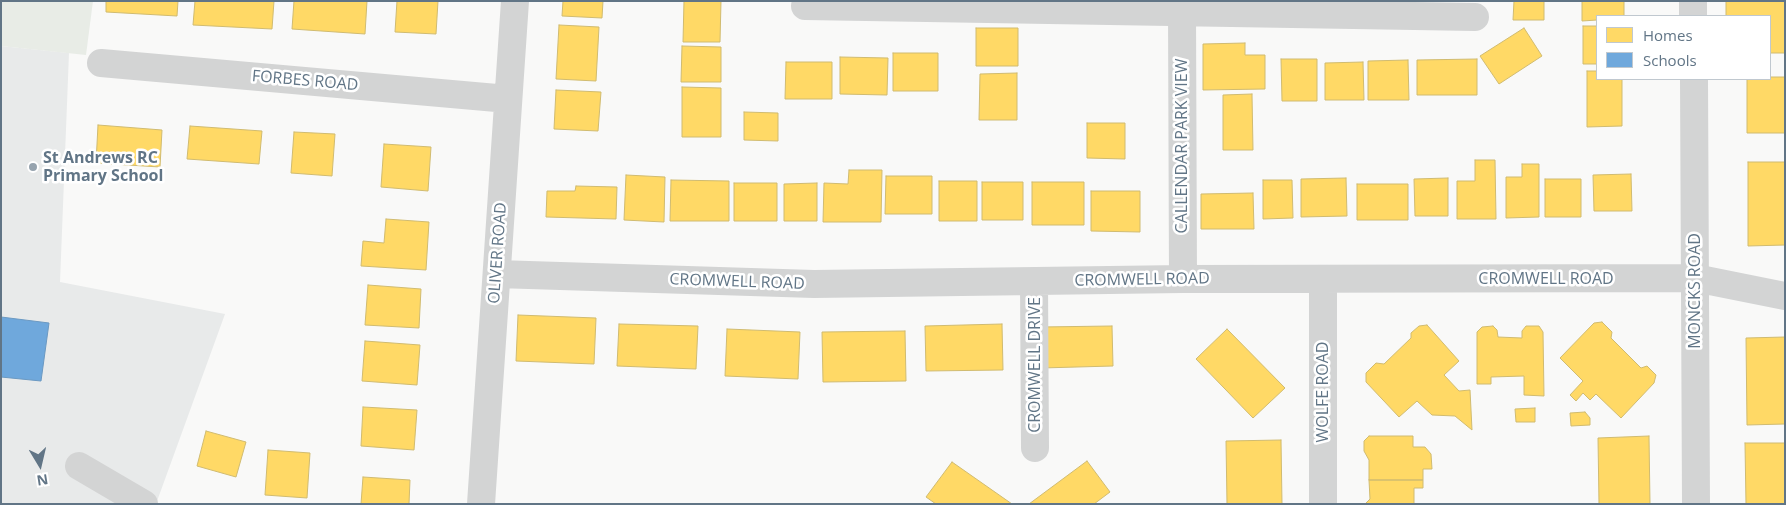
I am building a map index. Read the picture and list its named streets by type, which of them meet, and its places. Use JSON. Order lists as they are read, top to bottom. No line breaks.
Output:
{"streets":{"street":["FORBES ROAD","CALLENDAR PARK VIEW","OLIVER ROAD","CROMWELL ROAD","MONCKS ROAD","CROMWELL DRIVE","WOLFE ROAD"]},"crossings":[["FORBES ROAD","OLIVER ROAD"],["CALLENDAR PARK VIEW","CROMWELL ROAD"],["OLIVER ROAD","CROMWELL ROAD"],["CROMWELL ROAD","MONCKS ROAD"],["CROMWELL ROAD","CROMWELL DRIVE"],["CROMWELL ROAD","WOLFE ROAD"]],"places":["St Andrews RC Primary School"],"legend":["Homes","Schools"],"north":"bottom"}
